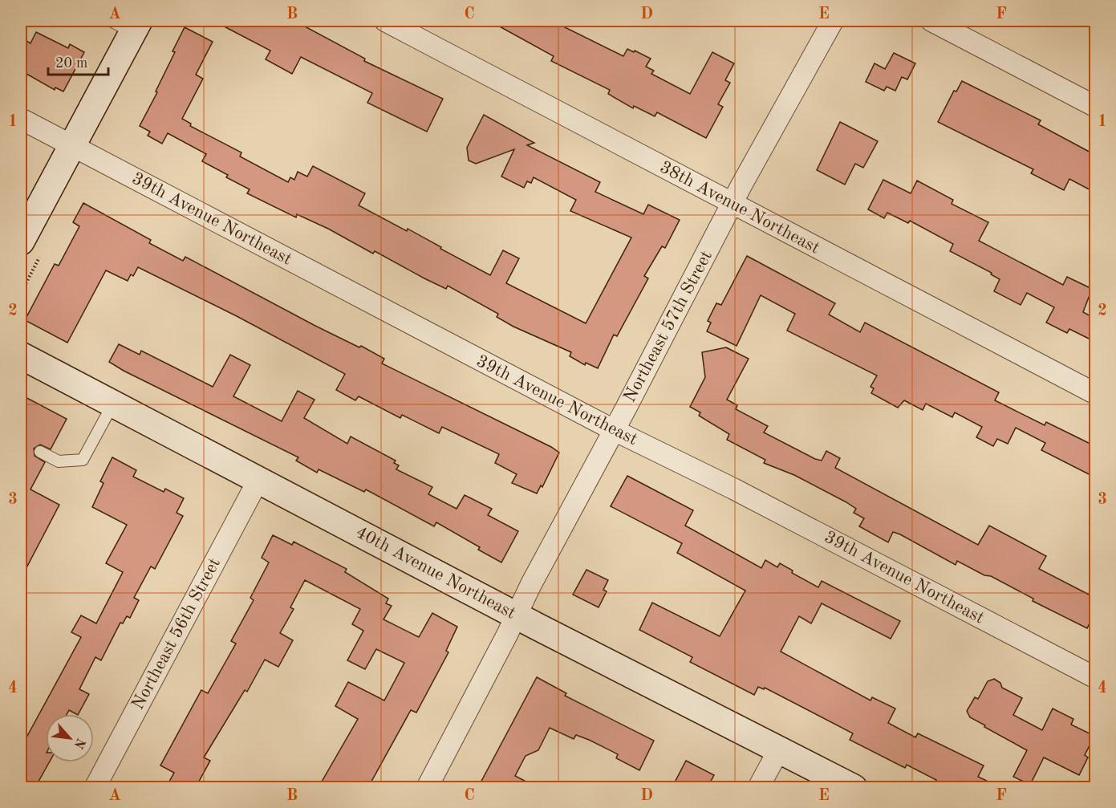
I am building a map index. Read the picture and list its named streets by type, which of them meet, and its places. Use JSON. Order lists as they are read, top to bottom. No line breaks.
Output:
{"streets":{"street":["38th Avenue Northeast","39th Avenue Northeast","Northeast 57th Street","40th Avenue Northeast","Northeast 56th Street"]},"crossings":[["38th Avenue Northeast","Northeast 57th Street"],["39th Avenue Northeast","Northeast 57th Street"],["Northeast 57th Street","40th Avenue Northeast"],["40th Avenue Northeast","Northeast 56th Street"]],"scale_bar":"20 m","north":"bottom right","grid":{"columns":["A","B","C","D","E","F"],"rows":["1","2","3","4"]}}
